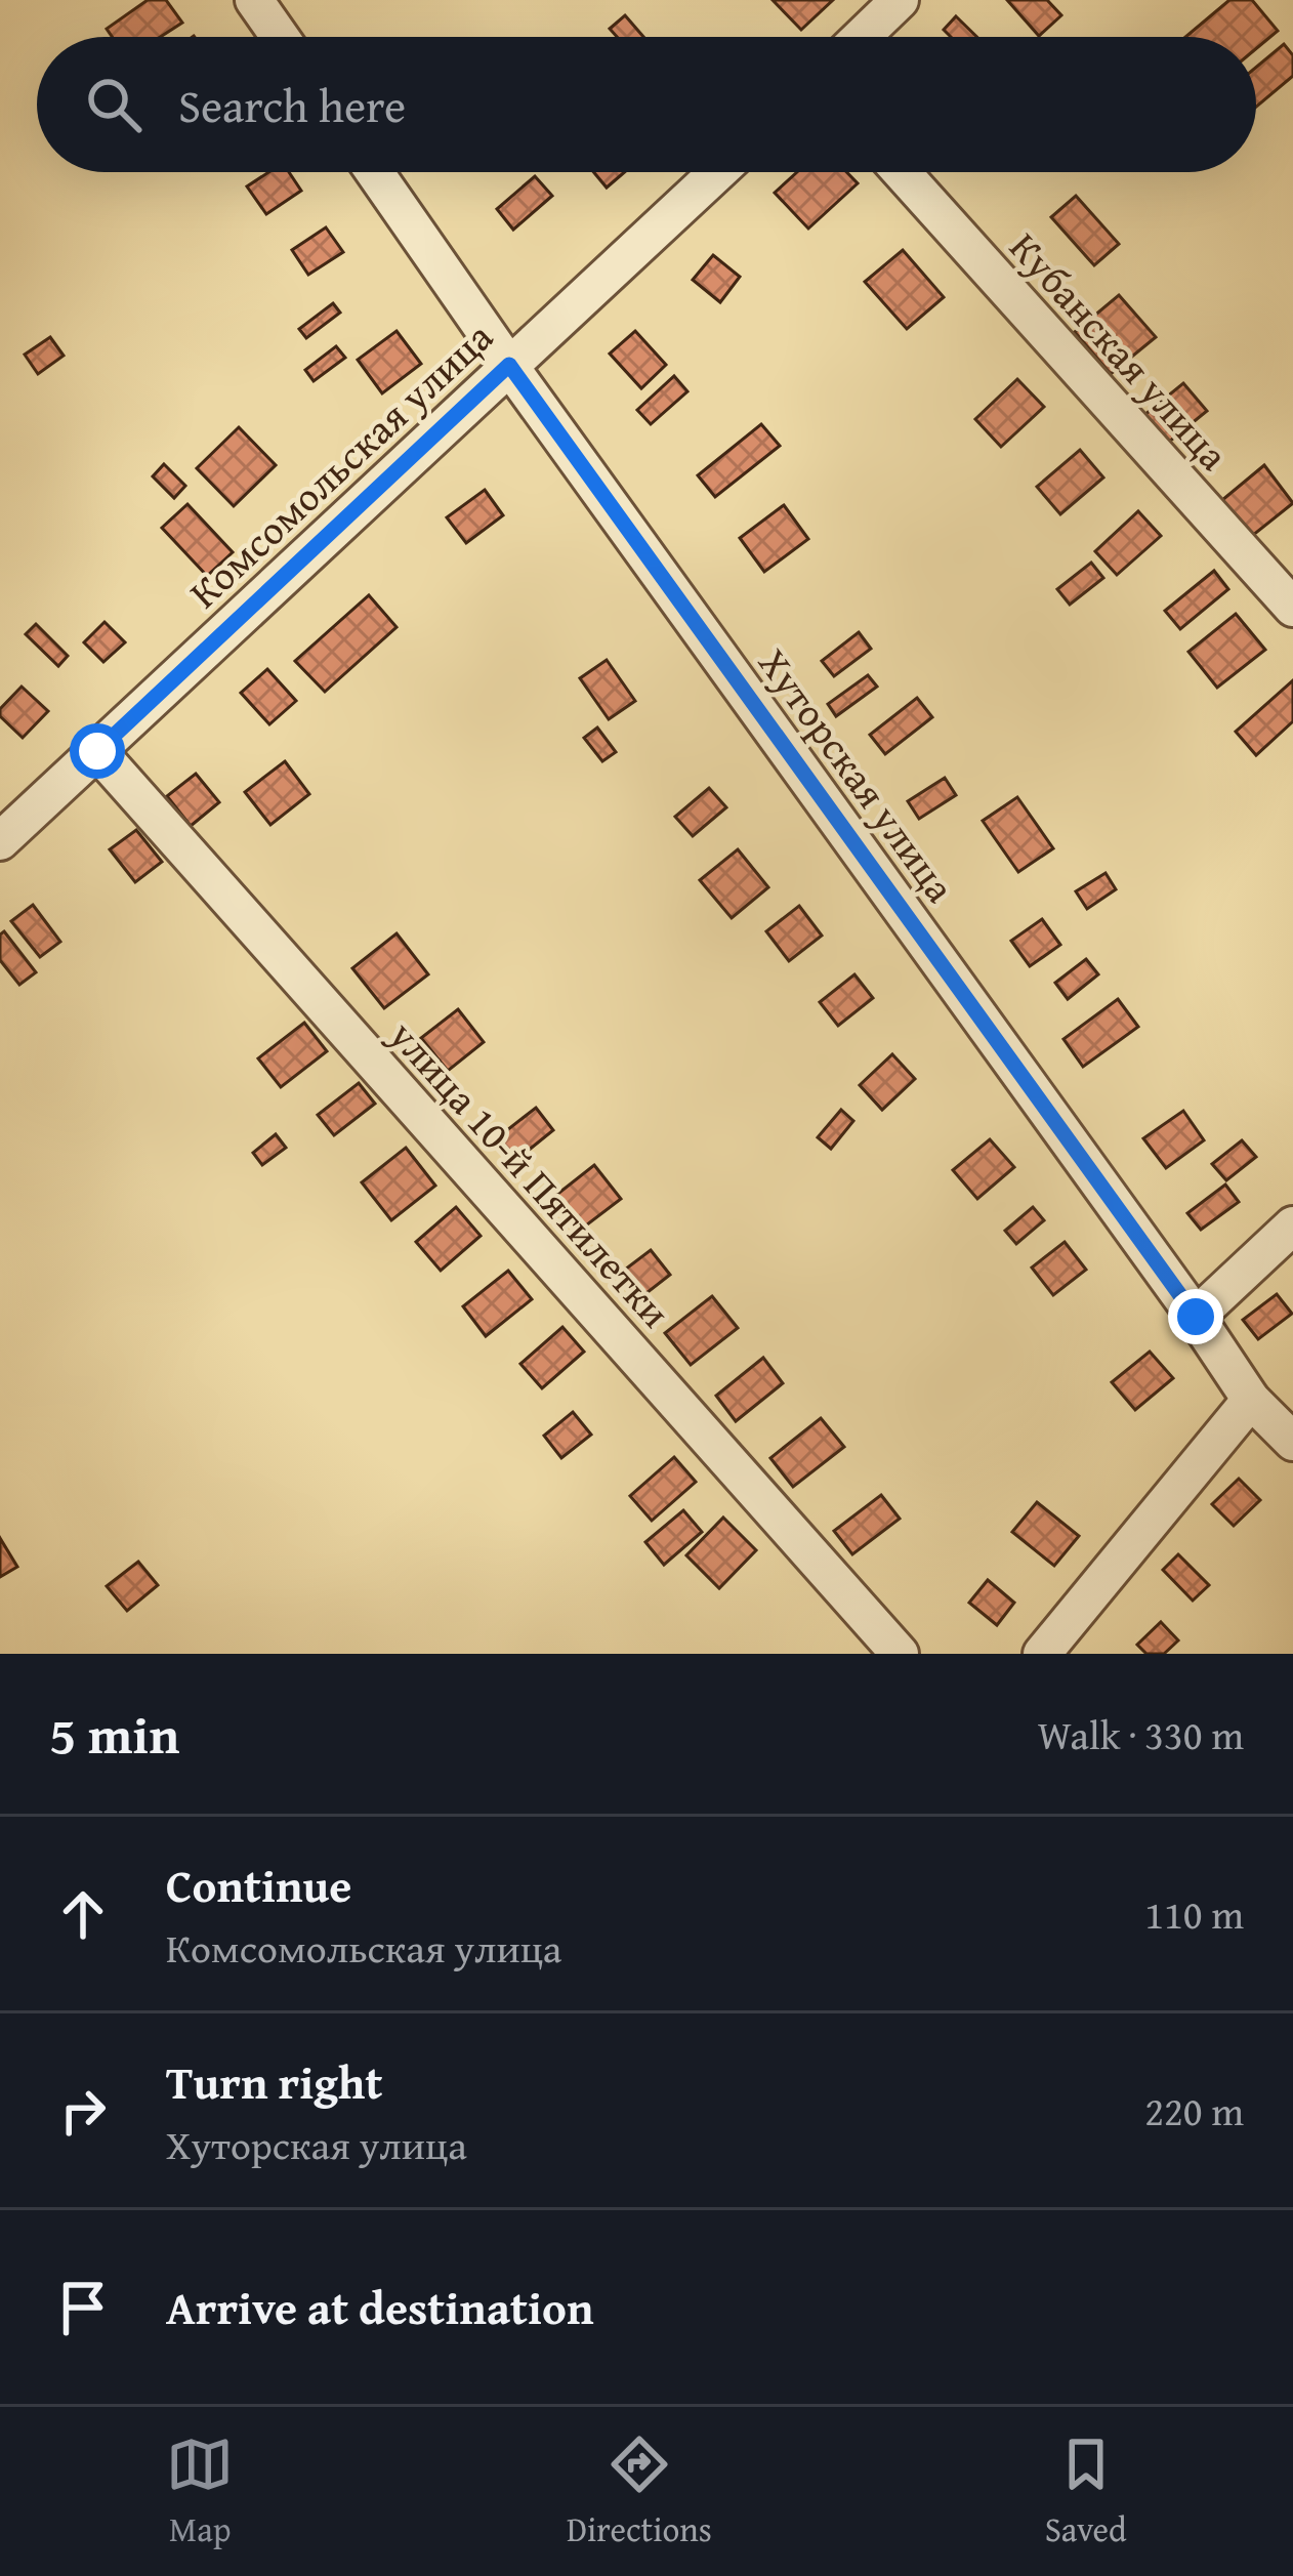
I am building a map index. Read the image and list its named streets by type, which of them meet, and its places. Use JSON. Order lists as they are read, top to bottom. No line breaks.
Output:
{"streets":{"street":["Кубанская улица","Комсомольская улица","Хуторская улица","улица 10-й Пятилетки"]},"crossings":[["Комсомольская улица","Хуторская улица"],["Комсомольская улица","улица 10-й Пятилетки"]],"page":{"search":"Search here","heading":["5 min","Walk · 330 m"],"list":[["Continue","Комсомольская улица","110 m"],["Turn right","Хуторская улица","220 m"],"Arrive at destination"],"nav":["Map","Directions","Saved"]}}
